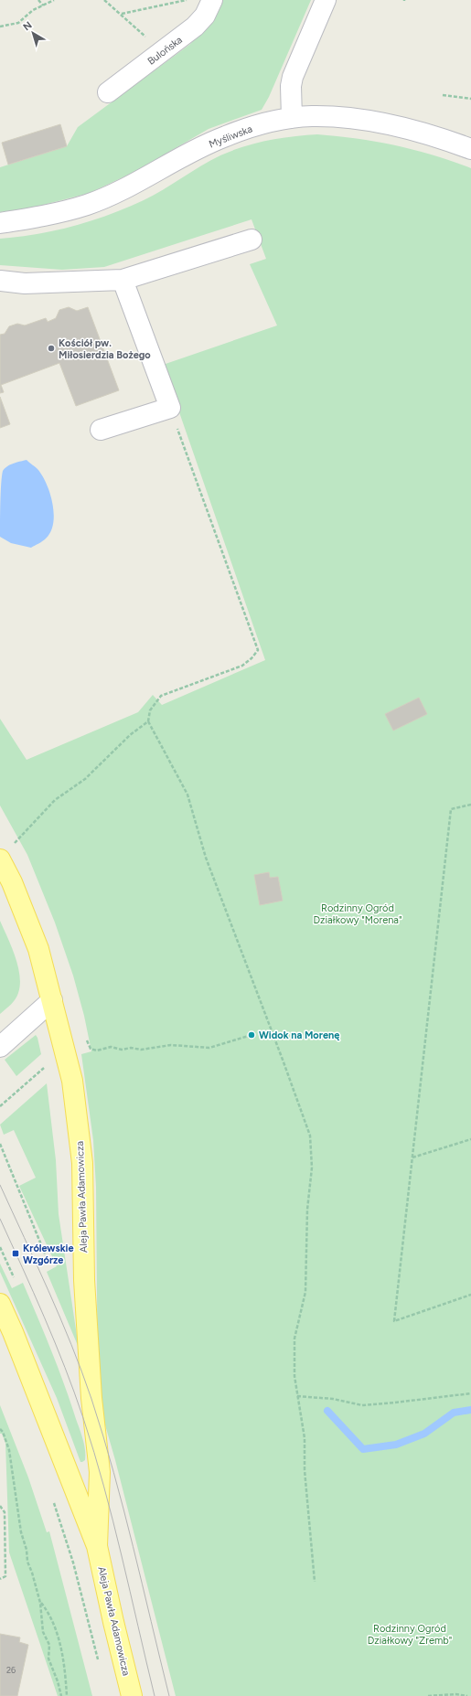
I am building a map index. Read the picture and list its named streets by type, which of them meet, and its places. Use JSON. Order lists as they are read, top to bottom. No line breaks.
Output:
{"streets":{"main road":["Aleja Pawła Adamowicza"],"street":["Bulońska","Myśliwska"]},"parks":["Rodzinny Ogród Działkowy \"Morena\"","Rodzinny Ogród Działkowy \"Zremb\""],"places":{"other":["Kościół pw. Miłosierdzia Bożego","Widok na Morenę"],"transit":["Królewskie Wzgórze"]},"house_numbers":["26"],"north":"top left"}
